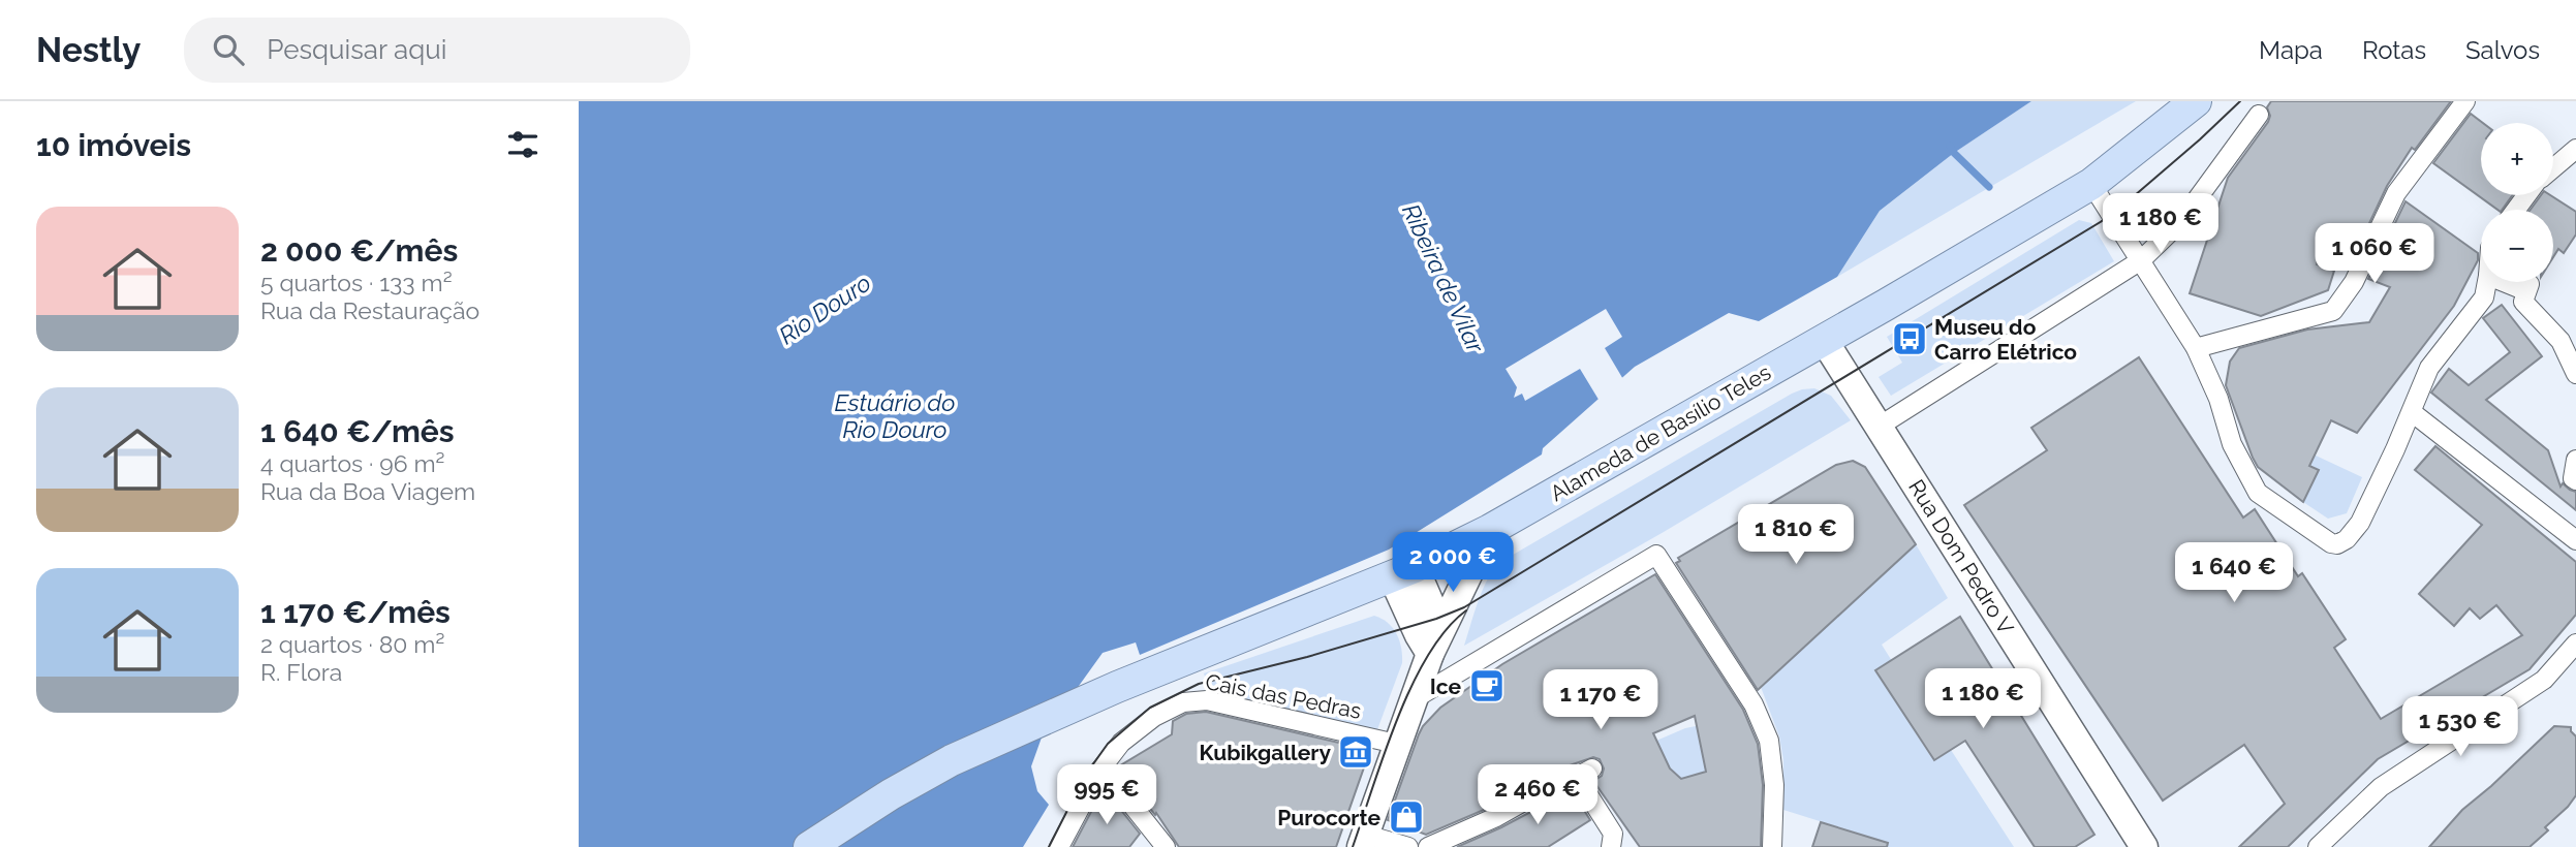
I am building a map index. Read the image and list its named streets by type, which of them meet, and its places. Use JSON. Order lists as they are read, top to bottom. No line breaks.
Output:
{"streets":{"main road":["Alameda de Basílio Teles","Rua Dom Pedro V"],"street":["Cais das Pedras"]},"crossings":[["Alameda de Basílio Teles","Rua Dom Pedro V"]],"water":["Ribeira de Vilar","Rio Douro","Estuário do Rio Douro"],"places":{"bus stop":["Museu do Carro Elétrico"],"cafe":["Ice"],"museum":["Kubikgallery"],"shop":["Purocorte"]},"page":{"header":"Nestly","search":"Pesquisar aqui","nav":["Mapa","Rotas","Salvos"],"heading":"10 imóveis","map_buttons":["+","−"],"list":[{"name":"2 000 €/mês","note":"5 quartos · 133 m² · Rua da Restauração"},{"name":"1 640 €/mês","note":"4 quartos · 96 m² · Rua da Boa Viagem"},{"name":"1 170 €/mês","note":"2 quartos · 80 m² · R. Flora"}],"price":["1 180 €","1 060 €","1 810 €","2 000 €","1 640 €","1 180 €","1 170 €","1 530 €","995 €","2 460 €"]}}
